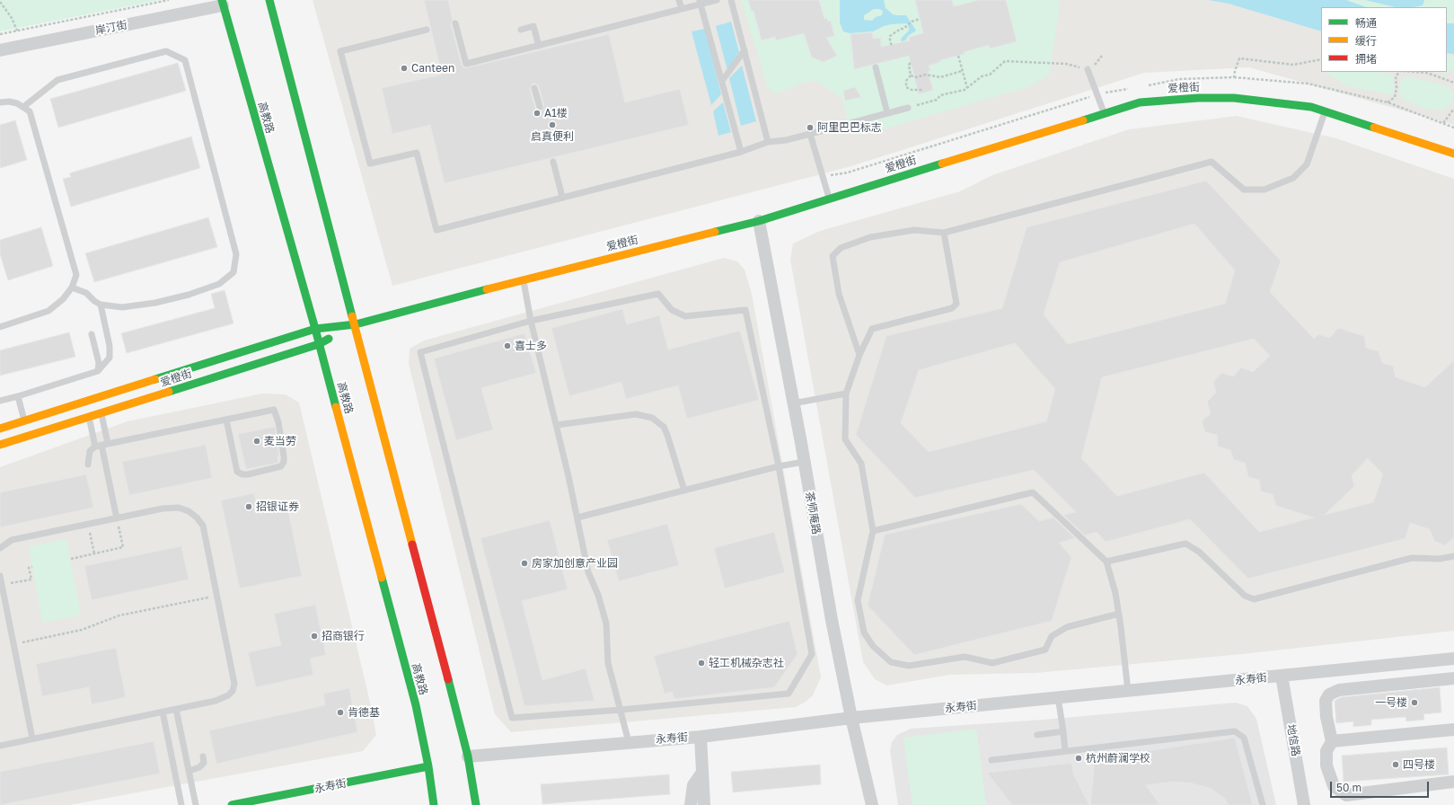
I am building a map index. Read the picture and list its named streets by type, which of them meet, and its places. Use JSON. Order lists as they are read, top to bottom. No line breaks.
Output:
{"streets":{"street":["岸汀街","爱橙街","高教路","茶师庵路","永寿街","地信路"]},"crossings":[["岸汀街","高教路"],["爱橙街","高教路"],["爱橙街","茶师庵路"],["高教路","永寿街"],["茶师庵路","永寿街"],["永寿街","地信路"]],"places":["Canteen","A1楼","启真便利","阿里巴巴标志","喜士多","麦当劳","招银证券","房家加创意产业园","招商银行","轻工机械杂志社","一号楼","肯德基","杭州蔚澜学校","四号楼"],"legend":["畅通","缓行","拥堵"],"scale_bar":"50 m"}
